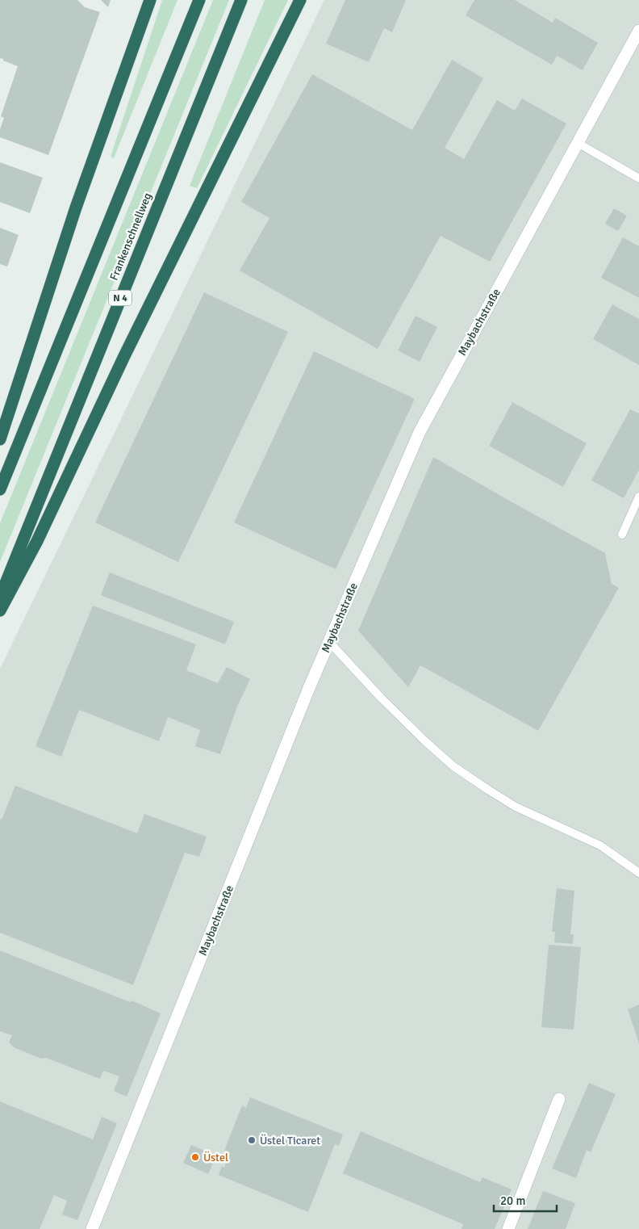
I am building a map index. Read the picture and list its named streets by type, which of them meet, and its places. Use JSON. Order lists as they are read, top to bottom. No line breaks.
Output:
{"streets":{"highway":["Frankenschnellweg","N 4"],"street":["Maybachstraße"]},"places":["Üstel Ticaret","Üstel"],"scale_bar":"20 m"}
